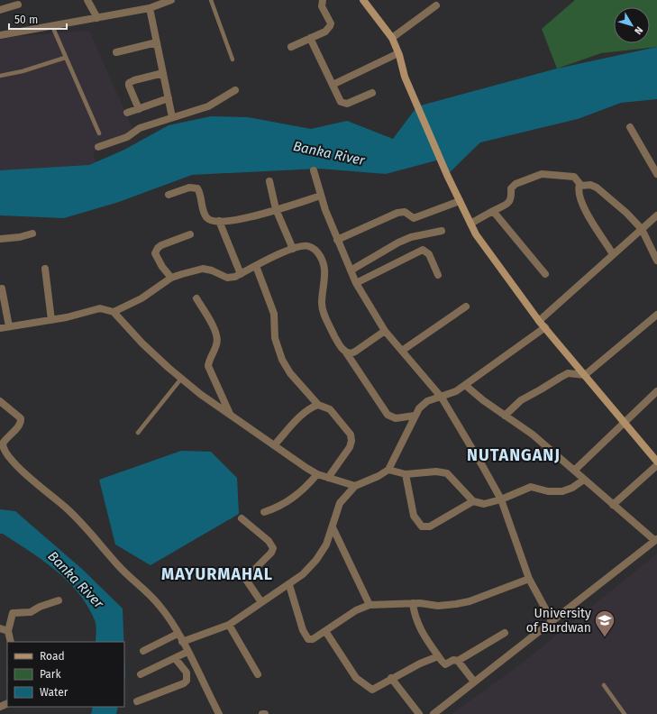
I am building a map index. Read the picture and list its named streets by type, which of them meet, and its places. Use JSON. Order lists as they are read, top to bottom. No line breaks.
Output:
{"districts":["NUTANGANJ","MAYURMAHAL"],"water":["Banka River"],"places":{"school or university":["University of Burdwan"]},"legend":["Road","Park","Water"],"scale_bar":"50 m","north":"bottom right"}
